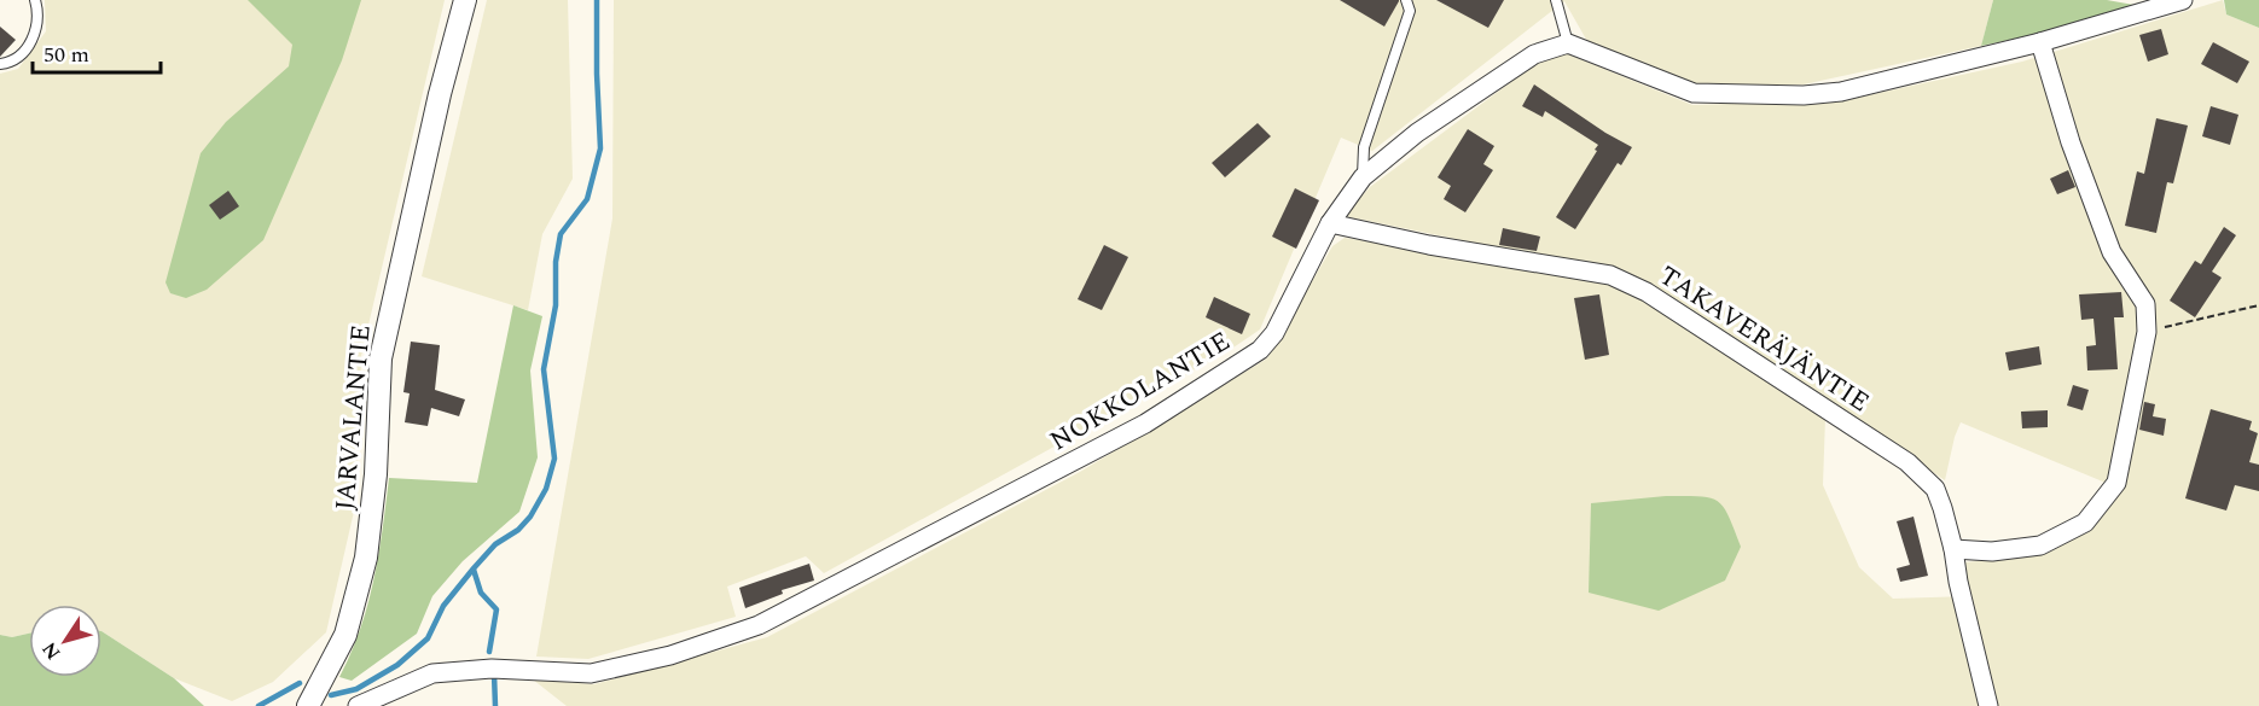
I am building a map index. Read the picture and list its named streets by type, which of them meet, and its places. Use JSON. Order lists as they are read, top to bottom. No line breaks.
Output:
{"streets":{"street":["TAKAVERÄJÄNTIE","NOKKOLANTIE","JARVALANTIE"]},"crossings":[["TAKAVERÄJÄNTIE","NOKKOLANTIE"]],"scale_bar":"50 m","north":"bottom left"}
